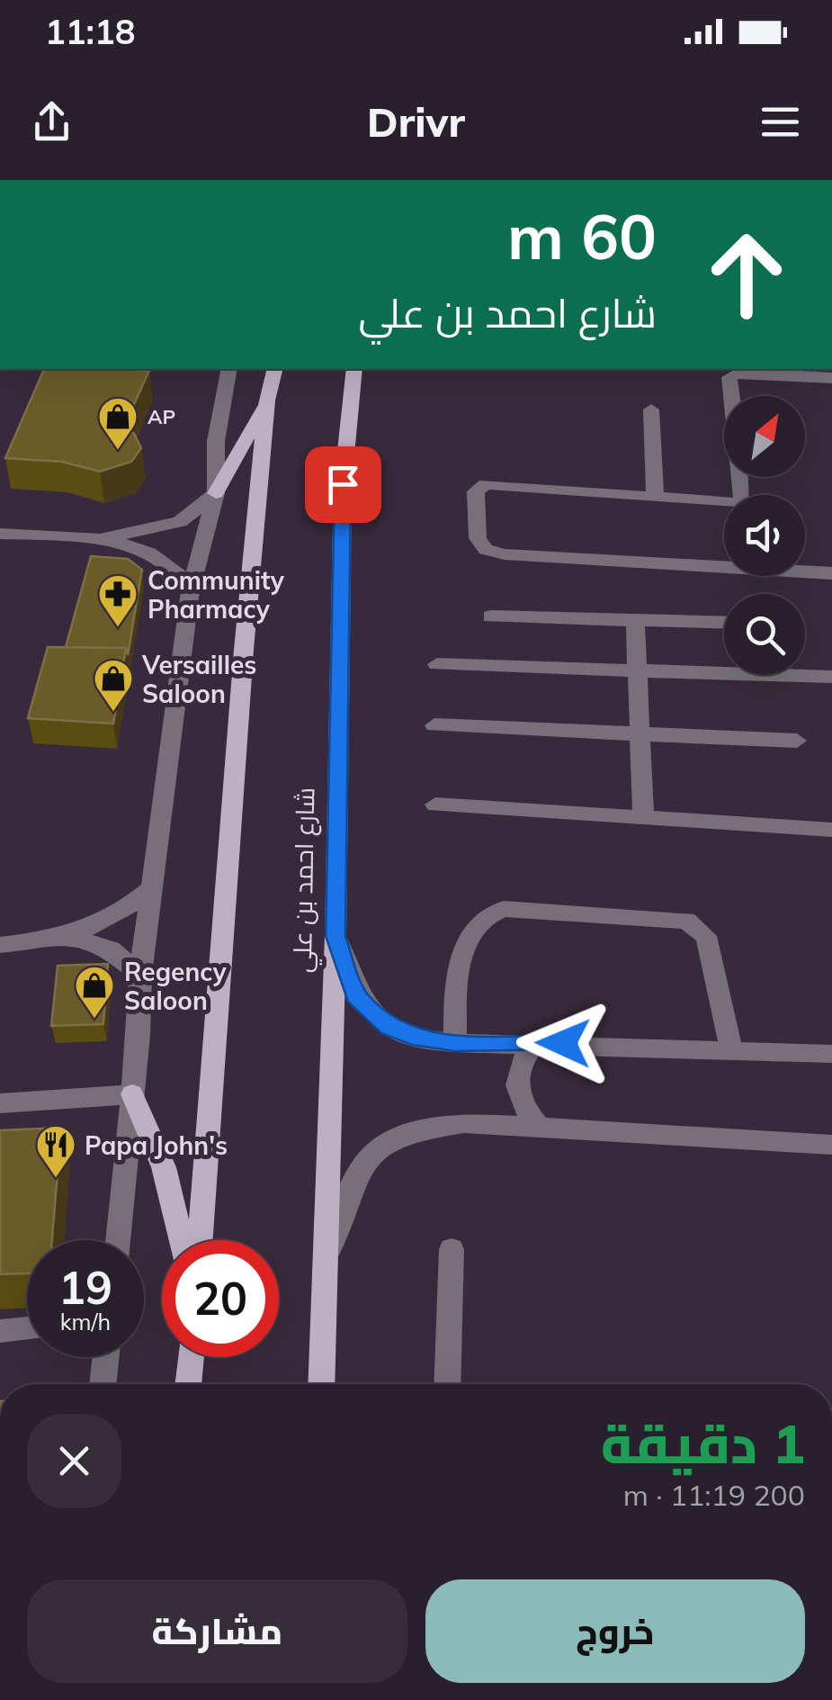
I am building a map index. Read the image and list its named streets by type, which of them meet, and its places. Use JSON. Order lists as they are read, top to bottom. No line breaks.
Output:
{"streets":{"main road":["شارع احمد بن علي"]},"places":{"shop":["AP","Versailles Saloon","Regency Saloon"],"pharmacy":["Community Pharmacy"],"restaurant":["Papa John's"]},"north":"top right","page":{"status":"11:18","header":"Drivr","turn":["60 m","شارع احمد بن علي"],"speed":"19 km/h","limit":"20","heading":["1 دقيقة","200 m · 11:19"],"buttons":["خروج","مشاركة"]}}
